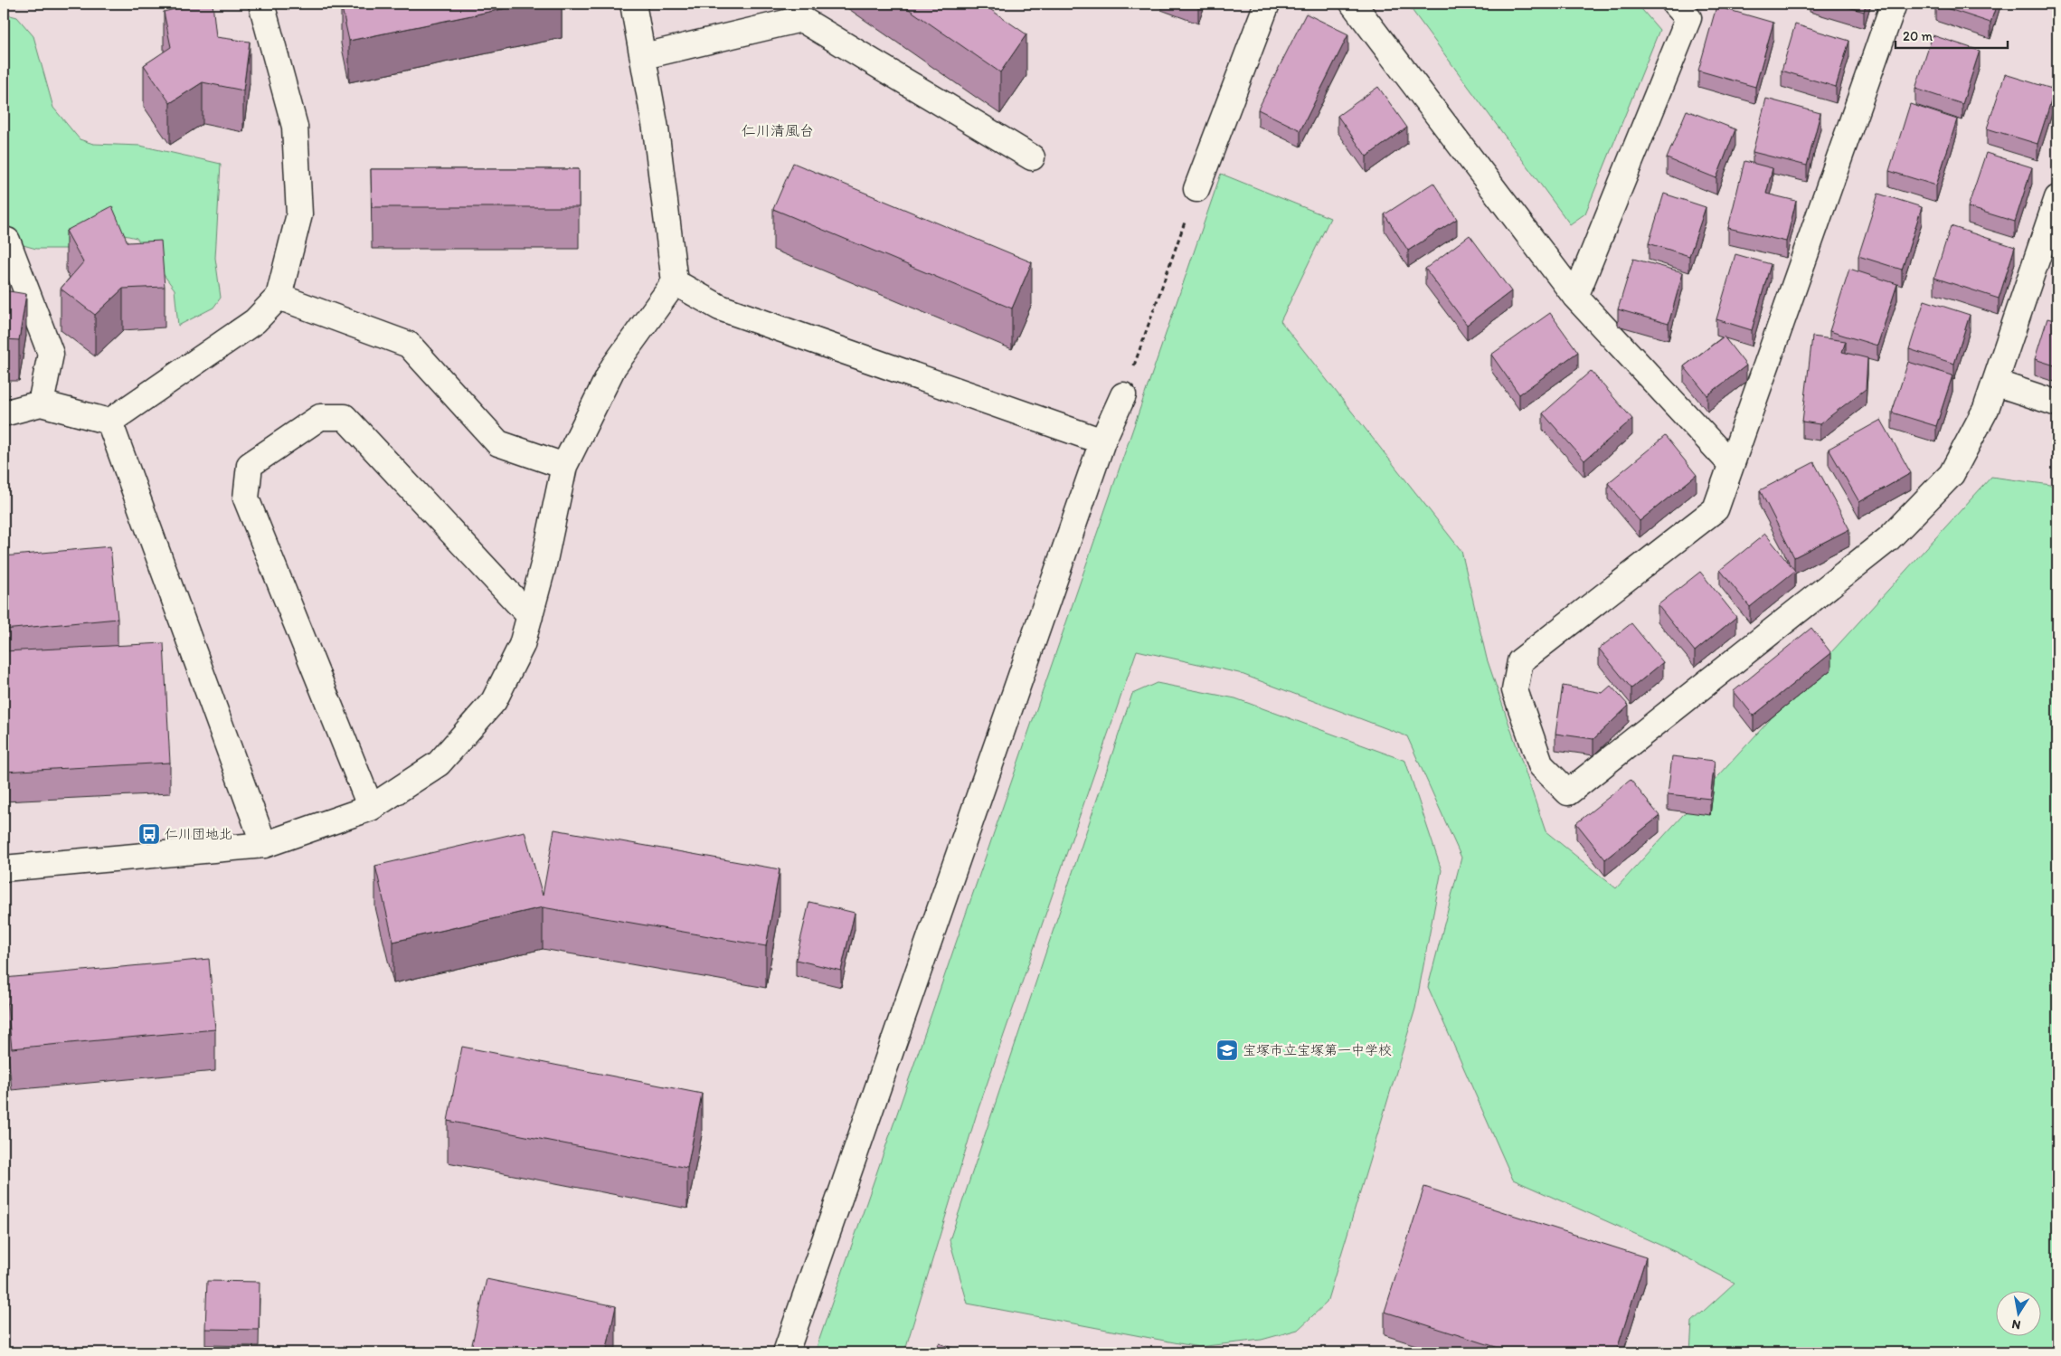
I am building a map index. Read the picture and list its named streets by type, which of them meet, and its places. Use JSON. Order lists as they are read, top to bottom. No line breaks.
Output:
{"districts":["仁川清風台"],"places":{"bus stop":["仁川団地北"],"school or university":["宝塚市立宝塚第一中学校"]},"scale_bar":"20 m","north":"bottom"}
